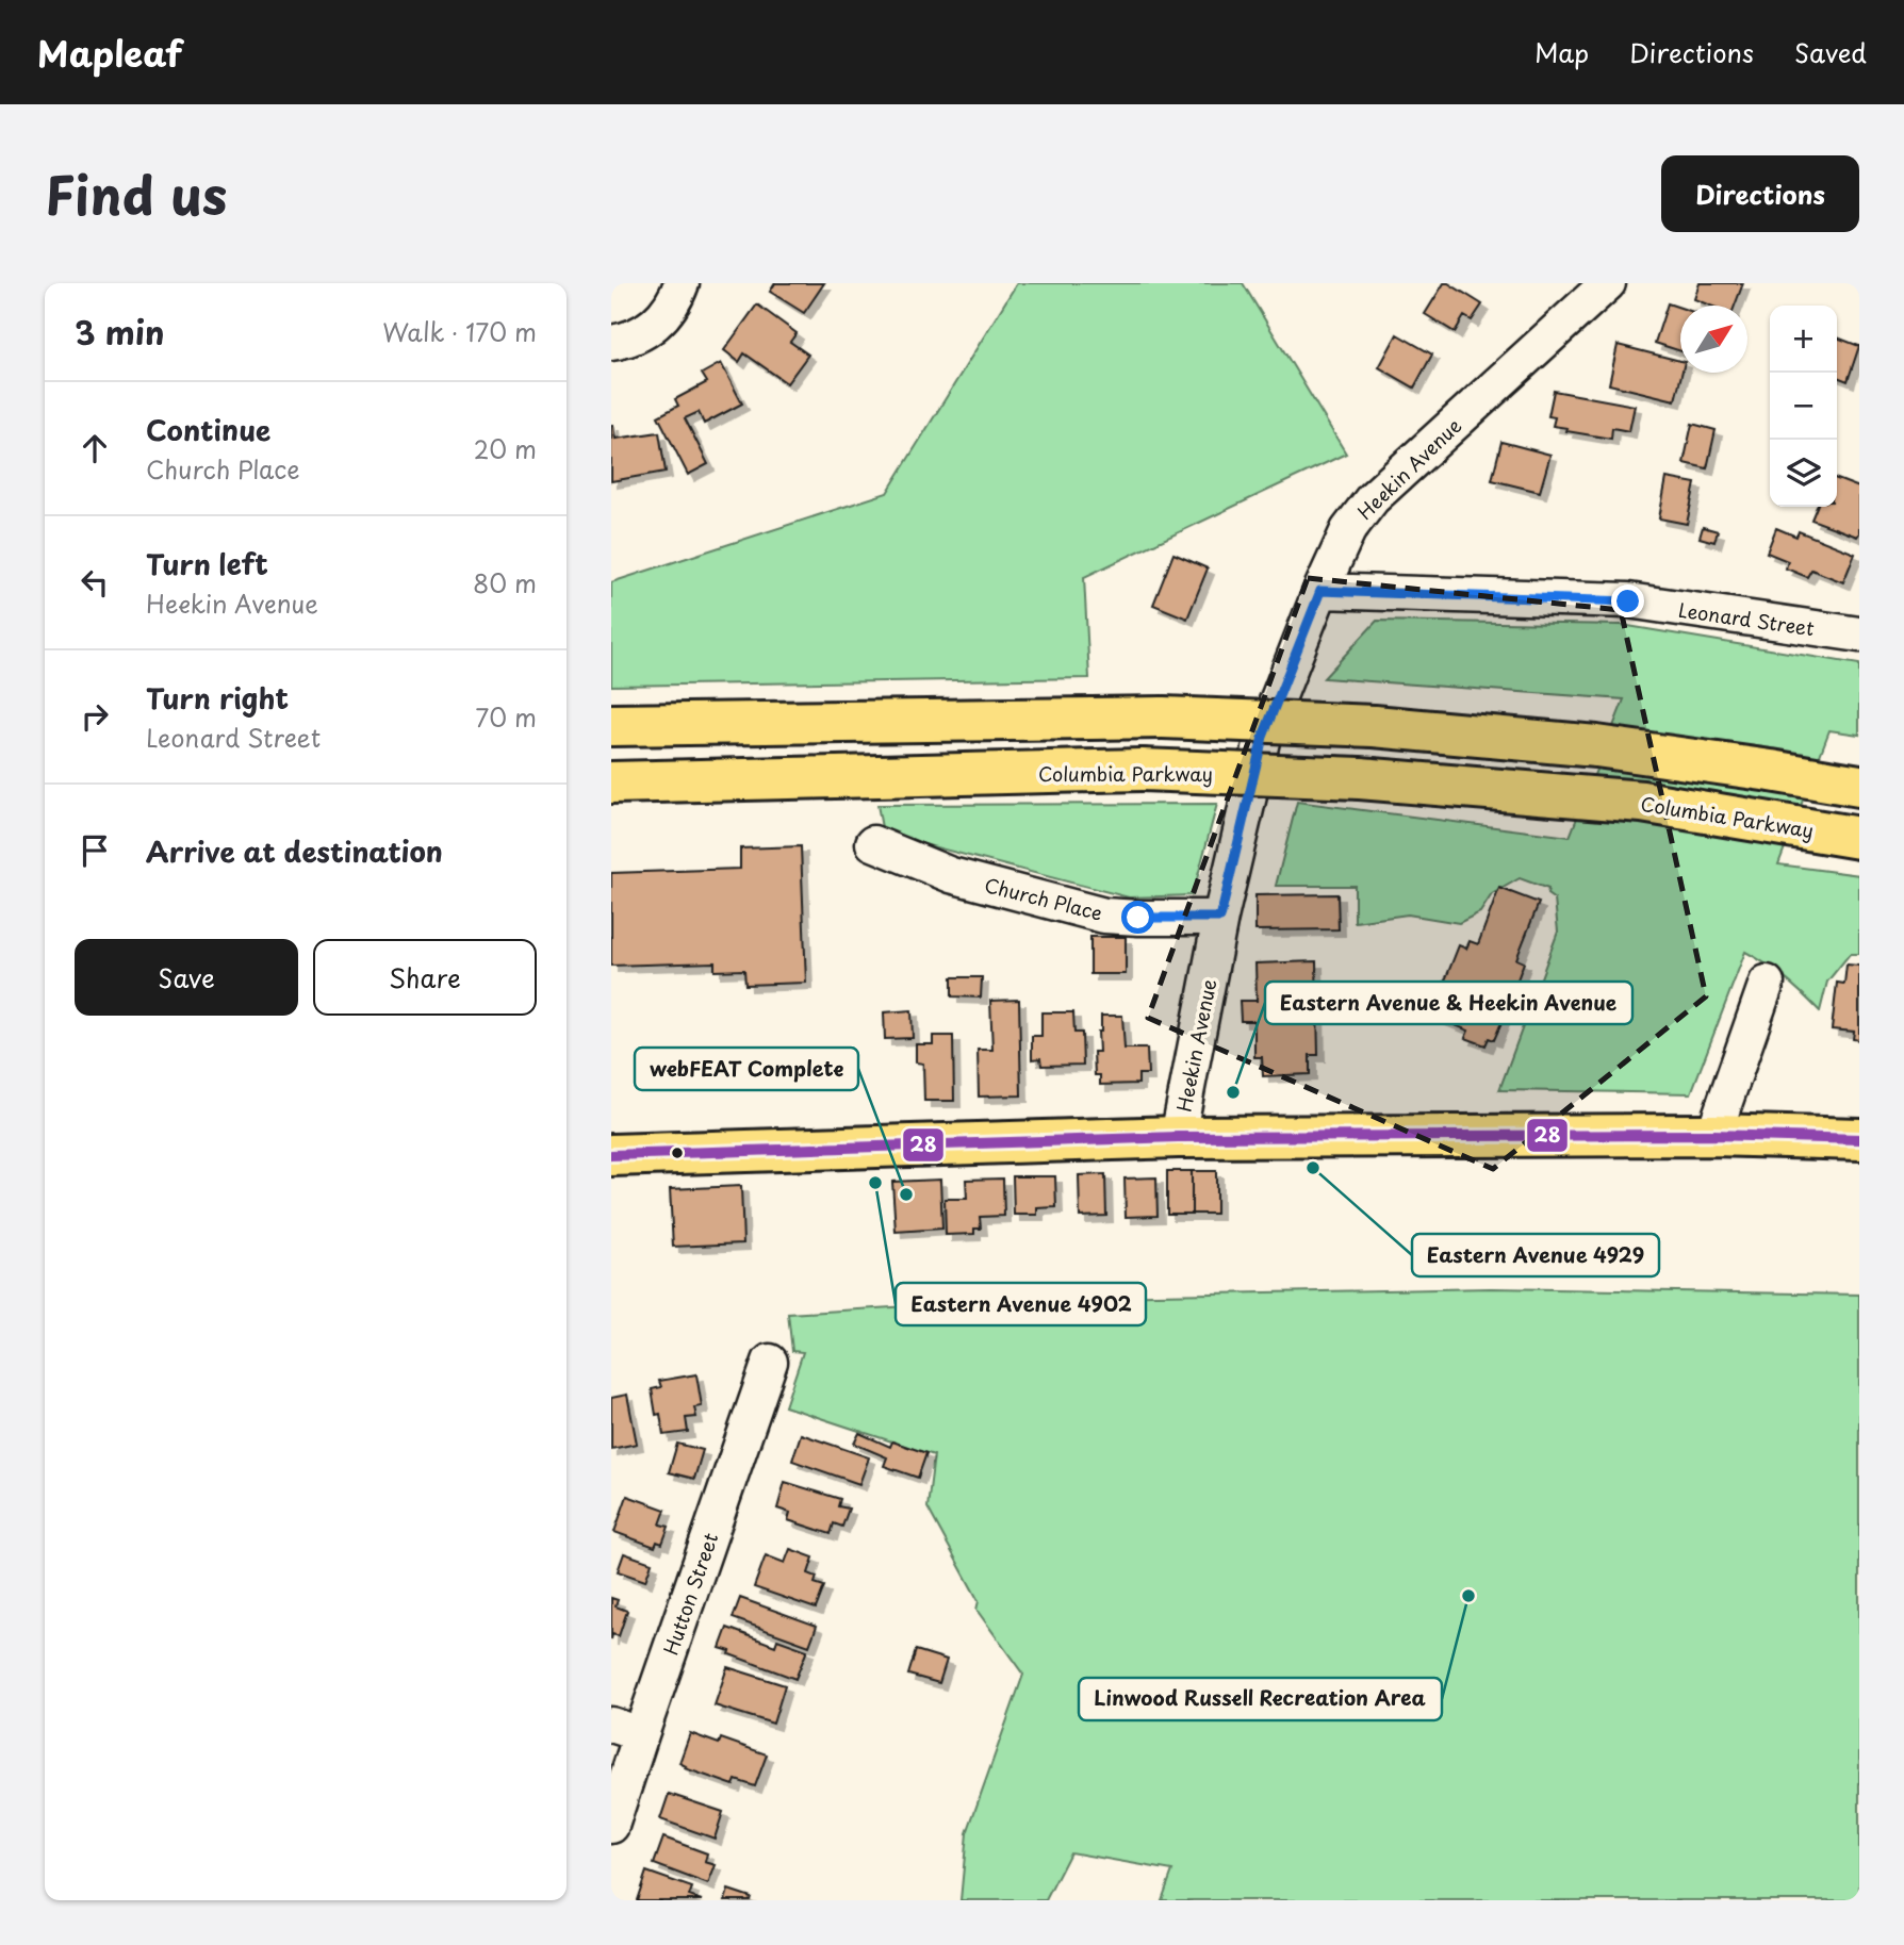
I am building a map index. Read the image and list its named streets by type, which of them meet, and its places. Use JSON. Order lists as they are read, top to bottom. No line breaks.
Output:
{"streets":{"main road":["Columbia Parkway"],"street":["Heekin Avenue","Leonard Street","Church Place","Hutton Street"]},"crossings":[["Heekin Avenue","Leonard Street"],["Heekin Avenue","Church Place"]],"places":["Eastern Avenue & Heekin Avenue","Eastern Avenue 4929","Eastern Avenue 4902","webFEAT Complete","Linwood Russell Recreation Area"],"lines":["transit line 28"],"north":"top right","page":{"header":"Mapleaf","nav":["Map","Directions","Saved"],"title":"Find us","buttons":["Directions",["Save","Share"]],"heading":["3 min","Walk · 170 m"],"map_buttons":["+","−"],"list":[["Continue","Church Place","20 m"],["Turn left","Heekin Avenue","80 m"],["Turn right","Leonard Street","70 m"],"Arrive at destination"]}}
